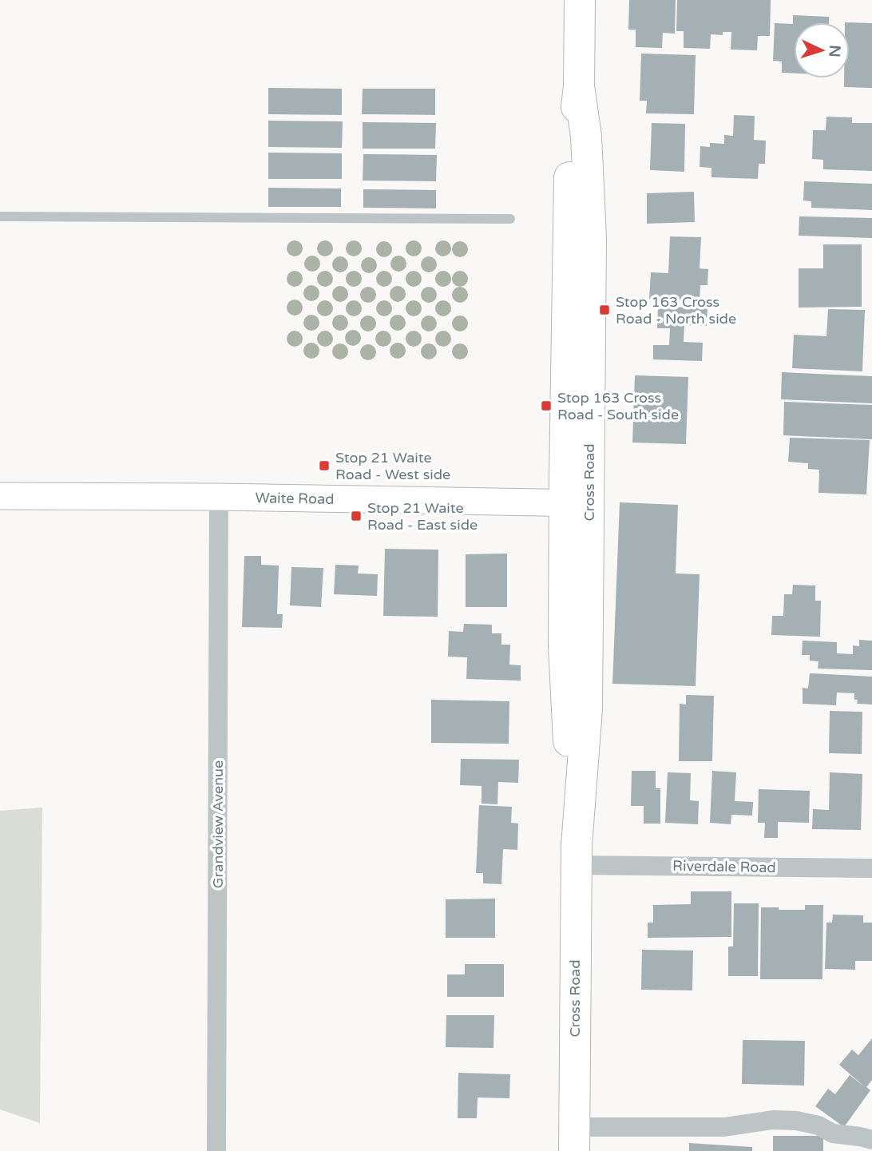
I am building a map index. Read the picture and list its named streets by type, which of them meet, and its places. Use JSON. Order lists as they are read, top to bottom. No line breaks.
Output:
{"streets":{"highway":["Cross Road"],"street":["Waite Road","Grandview Avenue","Riverdale Road"]},"crossings":[["Cross Road","Waite Road"],["Cross Road","Riverdale Road"],["Waite Road","Grandview Avenue"]],"places":{"transit":["Stop 163 Cross Road - North side","Stop 163 Cross Road - South side","Stop 21 Waite Road - West side","Stop 21 Waite Road - East side"]},"north":"right"}
